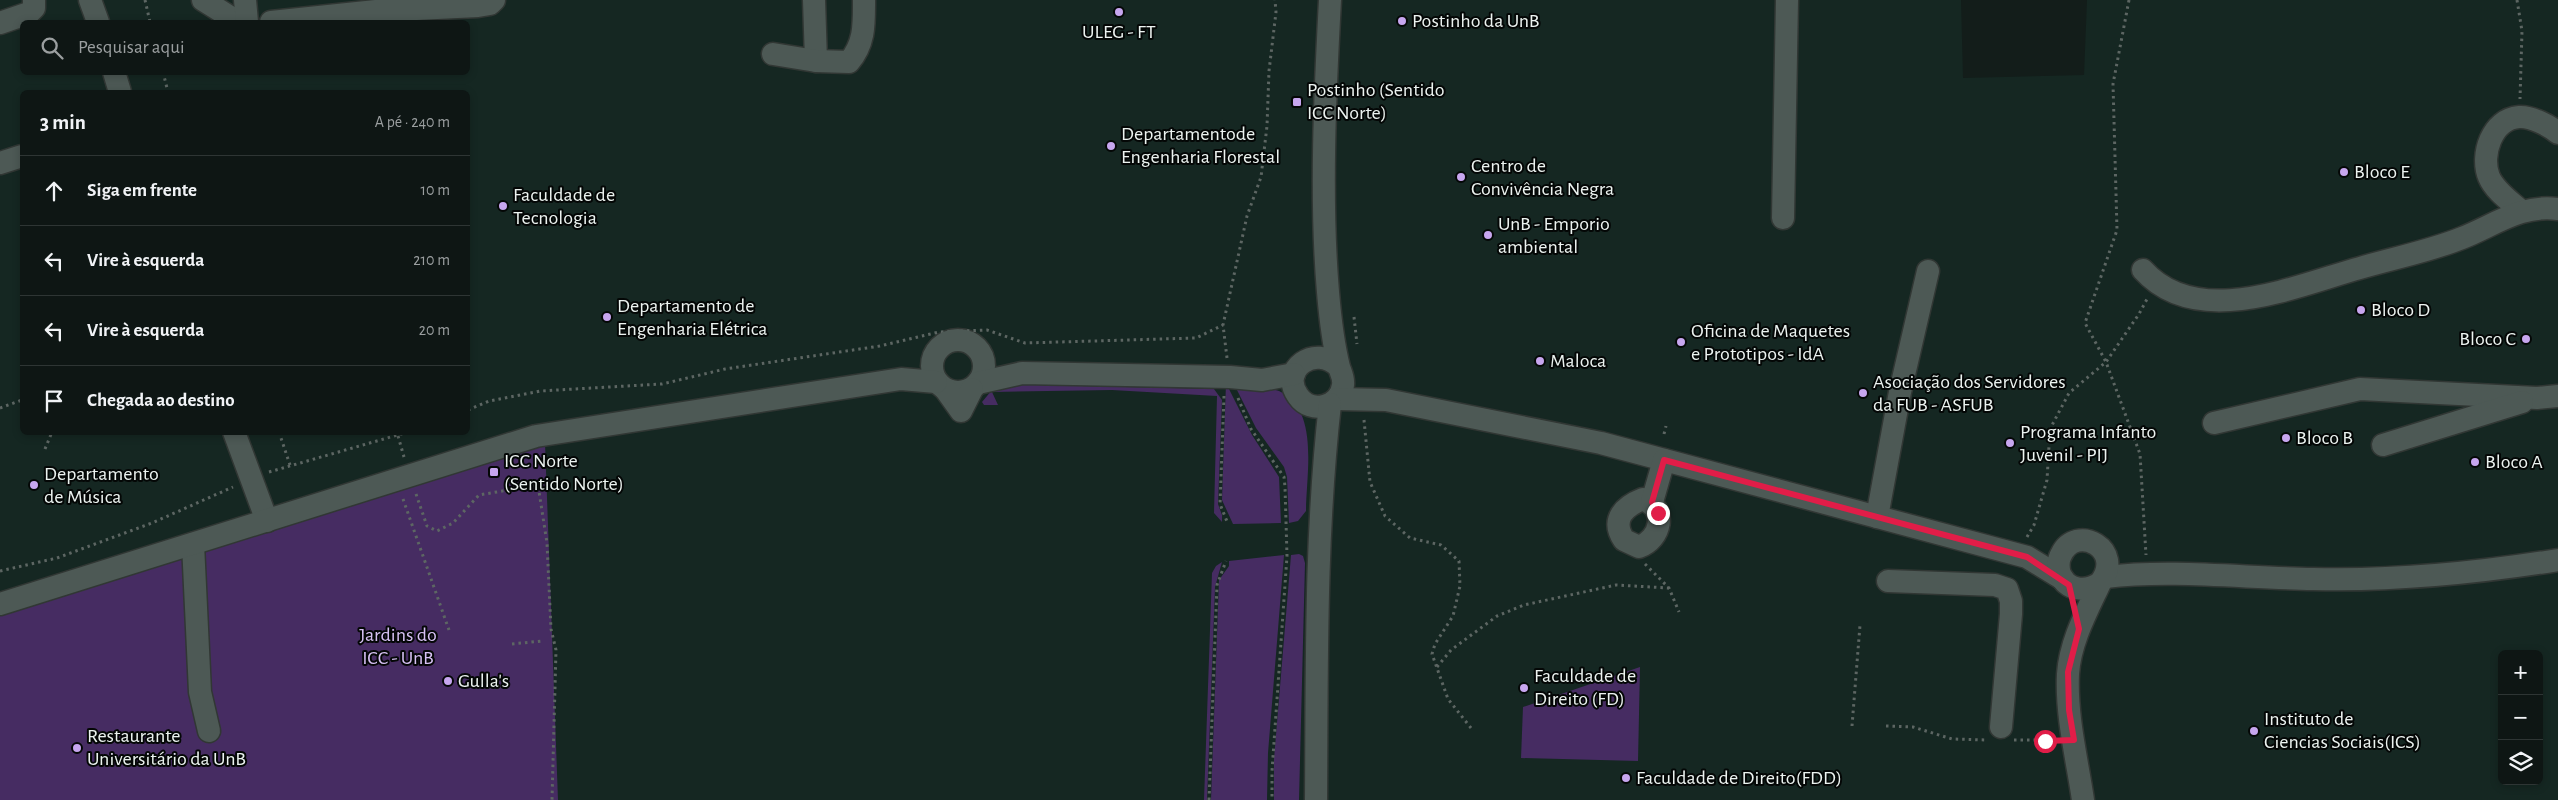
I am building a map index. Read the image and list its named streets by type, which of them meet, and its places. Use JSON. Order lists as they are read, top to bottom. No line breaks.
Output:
{"parks":["Jardins do ICC - UnB"],"places":{"other":["ULEG - FT","Postinho da UnB","Departamentode Engenharia Florestal","Bloco E","Centro de Convivência Negra","Faculdade de Tecnologia","UnB - Emporio ambiental","Bloco D","Departamento de Engenharia Elétrica","Bloco C","Oficina de Maquetes e Prototipos - IdA","Maloca","Asociação dos Servidores da FUB - ASFUB","Bloco B","Programa Infanto Juvenil - PIJ","Bloco A","Departamento de Música","Gulla's","Faculdade de Direito (FD)","Instituto de Ciencias Sociais(ICS)","Restaurante Universitário da UnB","Faculdade de Direito(FDD)"],"transit":["Postinho (Sentido ICC Norte)","ICC Norte (Sentido Norte)"]},"page":{"search":"Pesquisar aqui","heading":["3 min","A pé · 240 m"],"list":[["Siga em frente","10 m"],["Vire à esquerda","210 m"],["Vire à esquerda","20 m"],"Chegada ao destino"],"map_buttons":["+","−"]}}
